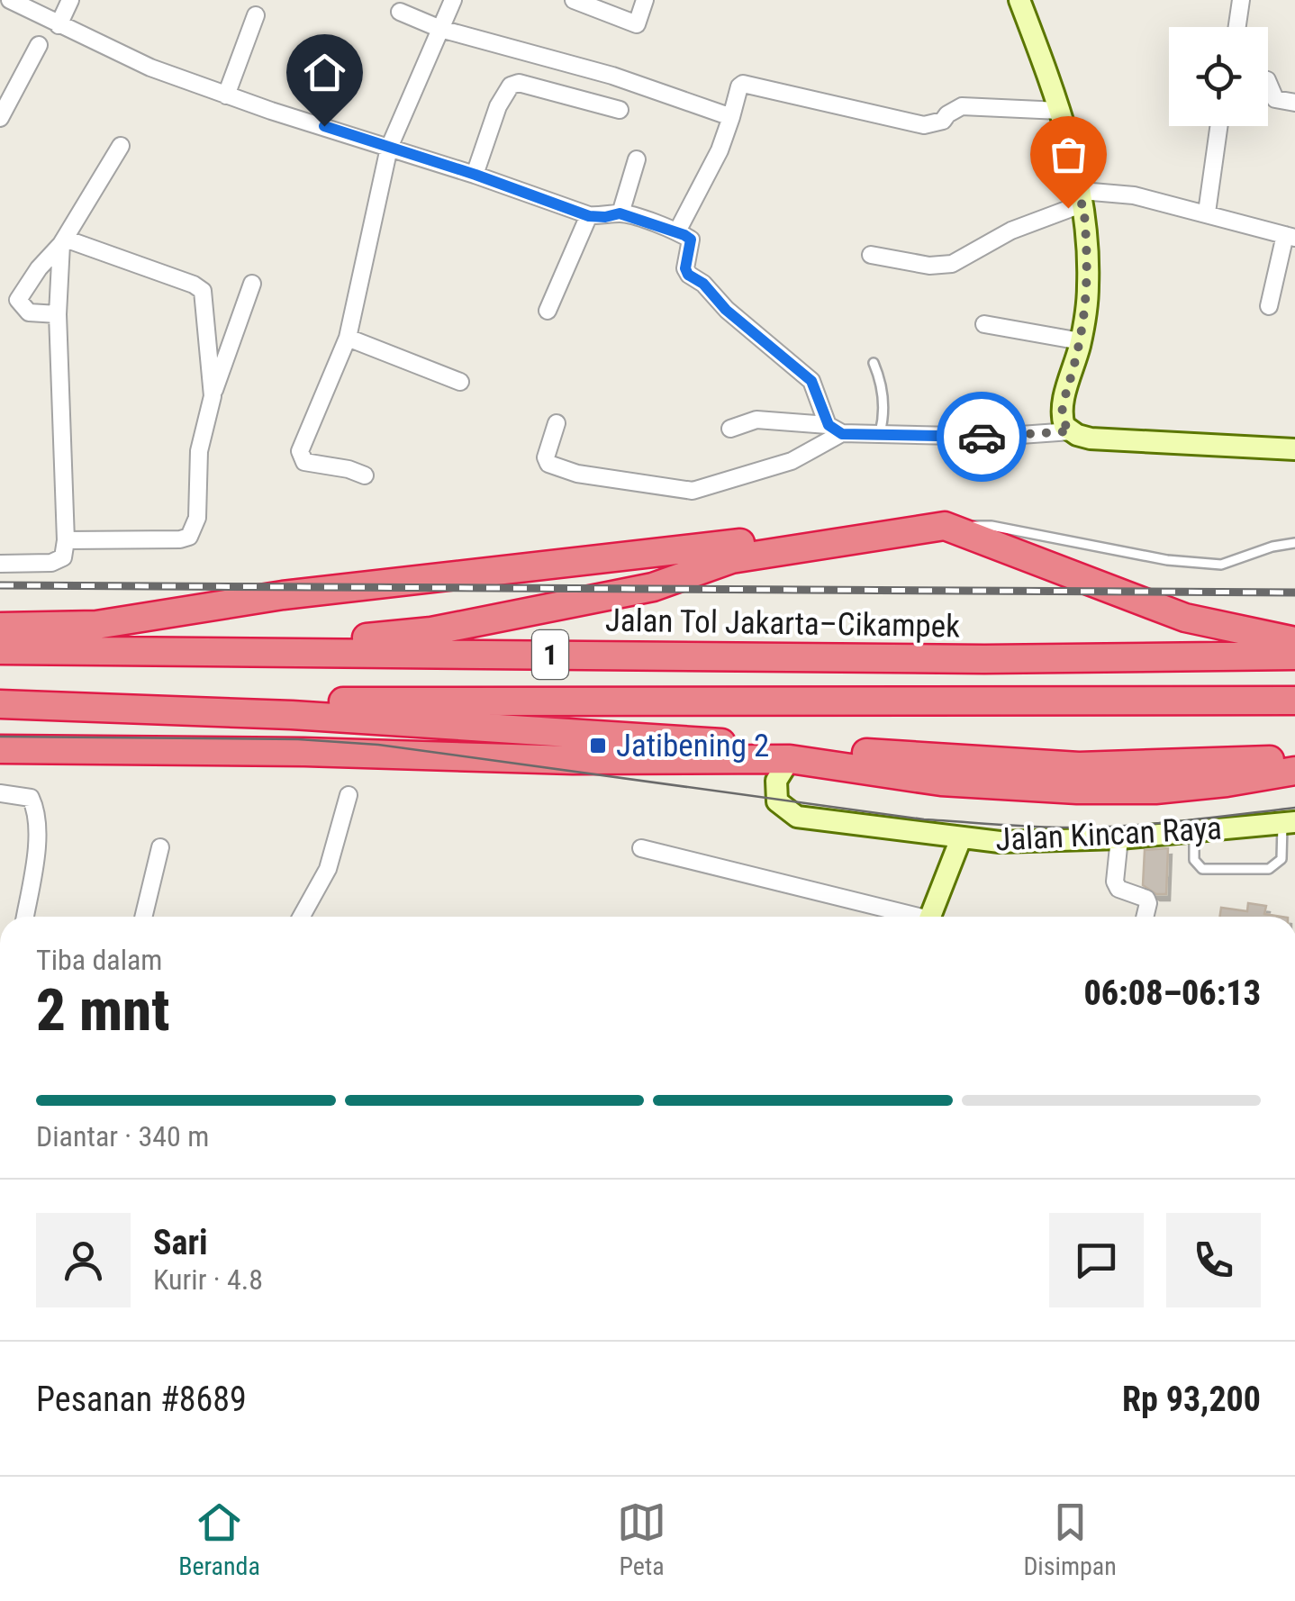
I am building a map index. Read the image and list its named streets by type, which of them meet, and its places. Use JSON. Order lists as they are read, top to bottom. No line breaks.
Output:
{"streets":{"highway":["Jalan Tol Jakarta–Cikampek","1"],"main road":["Jalan Kincan Raya"]},"places":{"transit":["Jatibening 2"]},"page":{"heading":["2 mnt","Tiba dalam","06:08–06:13"],"panel":["Sari","Kurir · 4.8","Pesanan #8689","Rp 93,200"],"bar":"Diantar · 340 m","tabs":["Beranda","Peta","Disimpan"]}}
